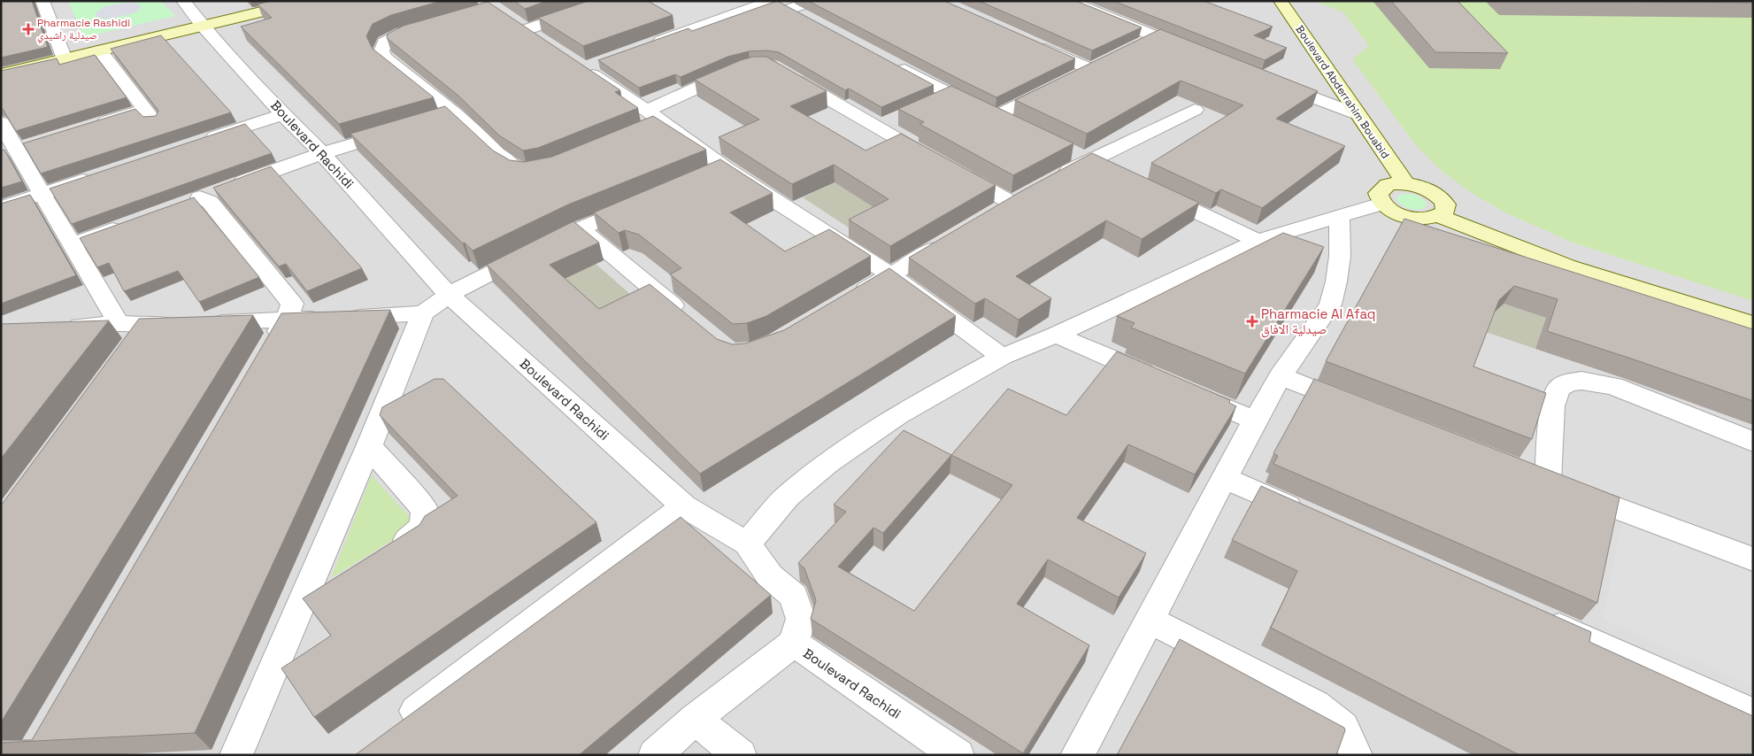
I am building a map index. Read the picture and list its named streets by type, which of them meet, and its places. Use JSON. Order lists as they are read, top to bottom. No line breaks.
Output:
{"streets":{"street":["Boulevard Abderrahim Bouabid","Boulevard Rachidi"]},"places":{"health":["Pharmacie Rashidi صيدلية راشيدي","Pharmacie Al Afaq صيدلية الافاق"]}}
